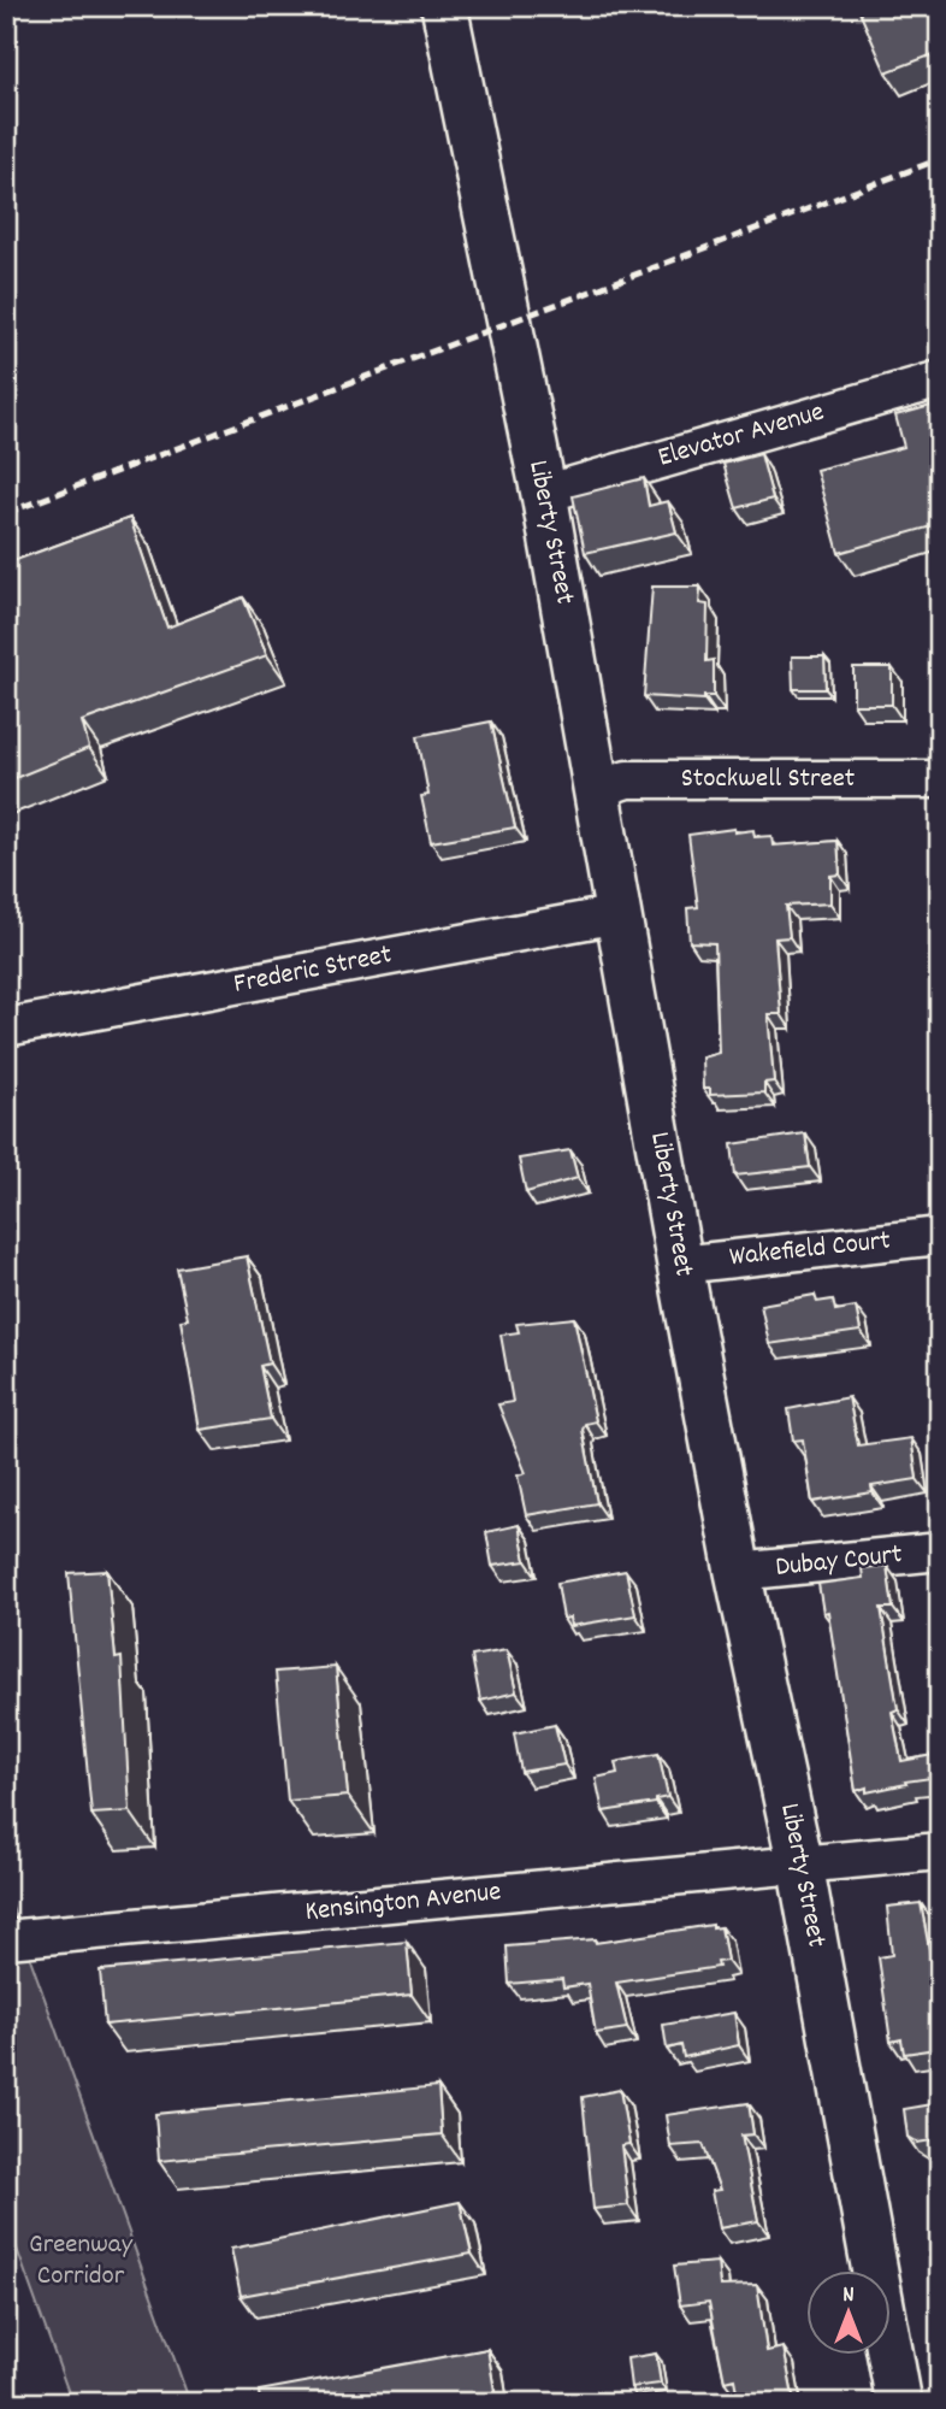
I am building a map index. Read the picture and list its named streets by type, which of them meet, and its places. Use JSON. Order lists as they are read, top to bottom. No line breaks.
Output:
{"streets":{"street":["Elevator Avenue","Liberty Street","Stockwell Street","Frederic Street","Wakefield Court","Dubay Court","Kensington Avenue"]},"crossings":[["Elevator Avenue","Liberty Street"],["Liberty Street","Stockwell Street"],["Liberty Street","Frederic Street"],["Liberty Street","Wakefield Court"],["Liberty Street","Dubay Court"],["Liberty Street","Kensington Avenue"]],"parks":["Greenway Corridor"],"north":"top"}
